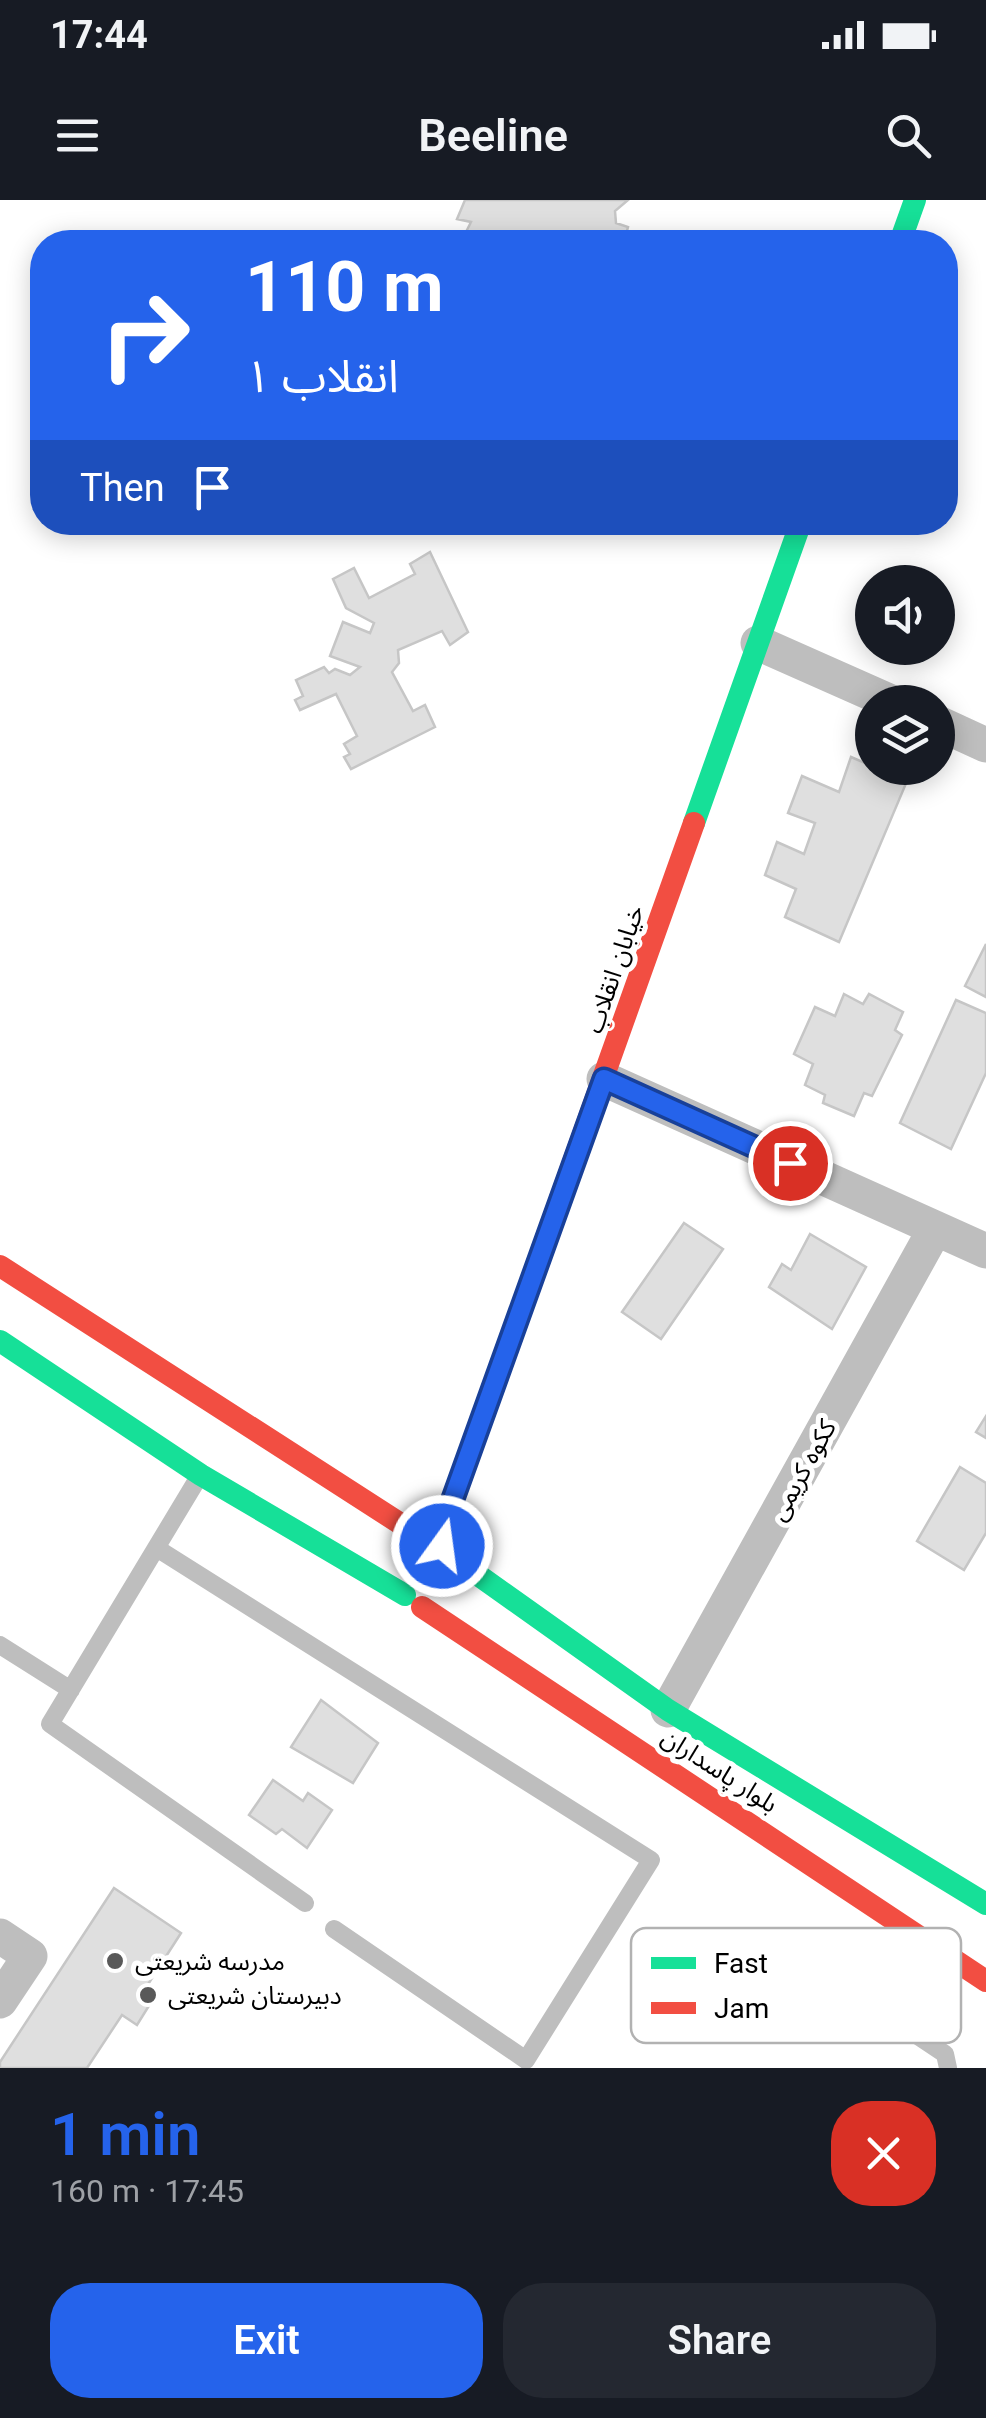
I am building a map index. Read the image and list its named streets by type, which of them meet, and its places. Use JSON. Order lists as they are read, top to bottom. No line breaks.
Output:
{"streets":{"main road":["خیابان انقلاب","بلوار پاسداران"],"street":["ککوه کریمی"]},"crossings":[["خیابان انقلاب","بلوار پاسداران"],["ککوه کریمی","بلوار پاسداران"]],"places":["مدرسه شریعتی","دبیرستان شریعتی"],"legend":["Fast","Jam"],"page":{"status":"17:44","header":"Beeline","turn":["110 m","انقلاب ۱"],"then":"Then","heading":["1 min","160 m · 17:45"],"buttons":["Exit","Share"]}}
